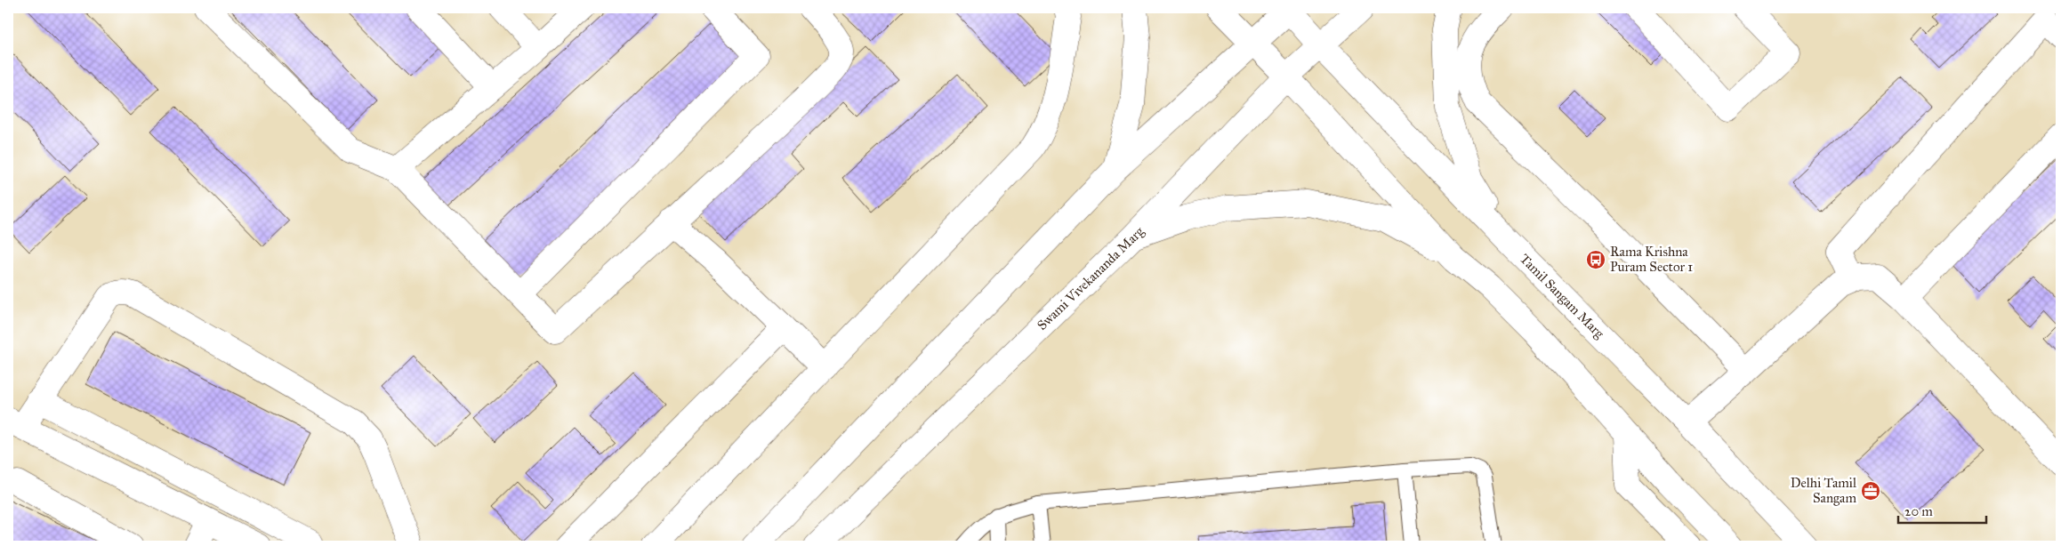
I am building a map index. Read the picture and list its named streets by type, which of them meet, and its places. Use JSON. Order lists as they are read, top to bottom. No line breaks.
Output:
{"streets":{"street":["Swami Vivekananda Marg","Tamil Sangam Marg"]},"crossings":[["Swami Vivekananda Marg","Tamil Sangam Marg"]],"places":{"bus stop":["Rama Krishna Puram Sector 1"],"office":["Delhi Tamil Sangam"]},"scale_bar":"20 m"}
